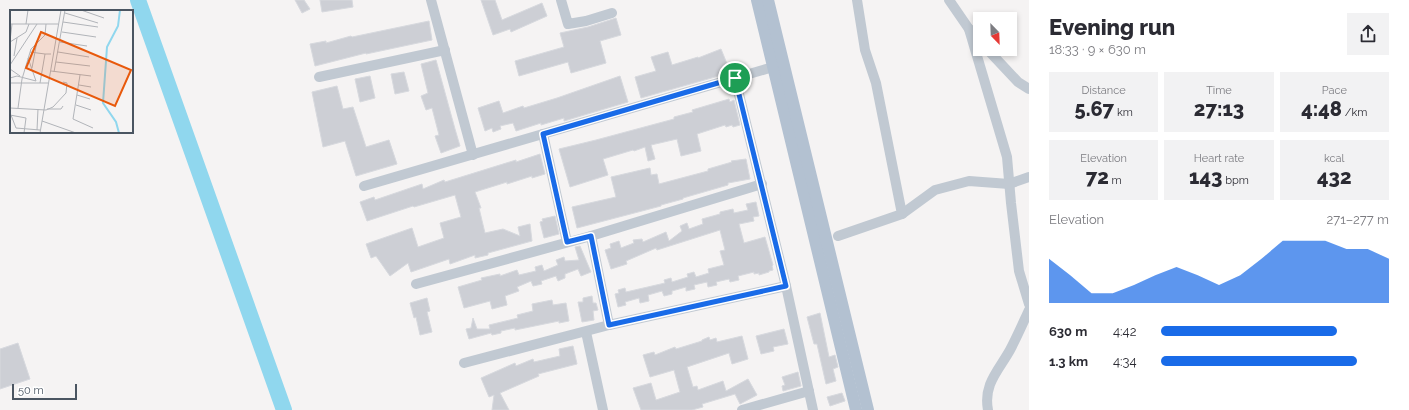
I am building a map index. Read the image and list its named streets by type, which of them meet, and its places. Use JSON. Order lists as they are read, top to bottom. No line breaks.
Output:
{"scale_bar":"50 m","north":"bottom right","page":{"heading":["Evening run","18:33 · 9 × 630 m"],"stats":[["Distance","5.67 km"],["Time","27:13"],["Pace","4:48 /km"],["Elevation","72 m"],["Heart rate","143 bpm"],["kcal","432"]],"chart":["Elevation","271–277 m"],"list":[{"name":"630 m","note":"4:42"},{"name":"1.3 km","note":"4:34"}],"scale":"50 m"}}
